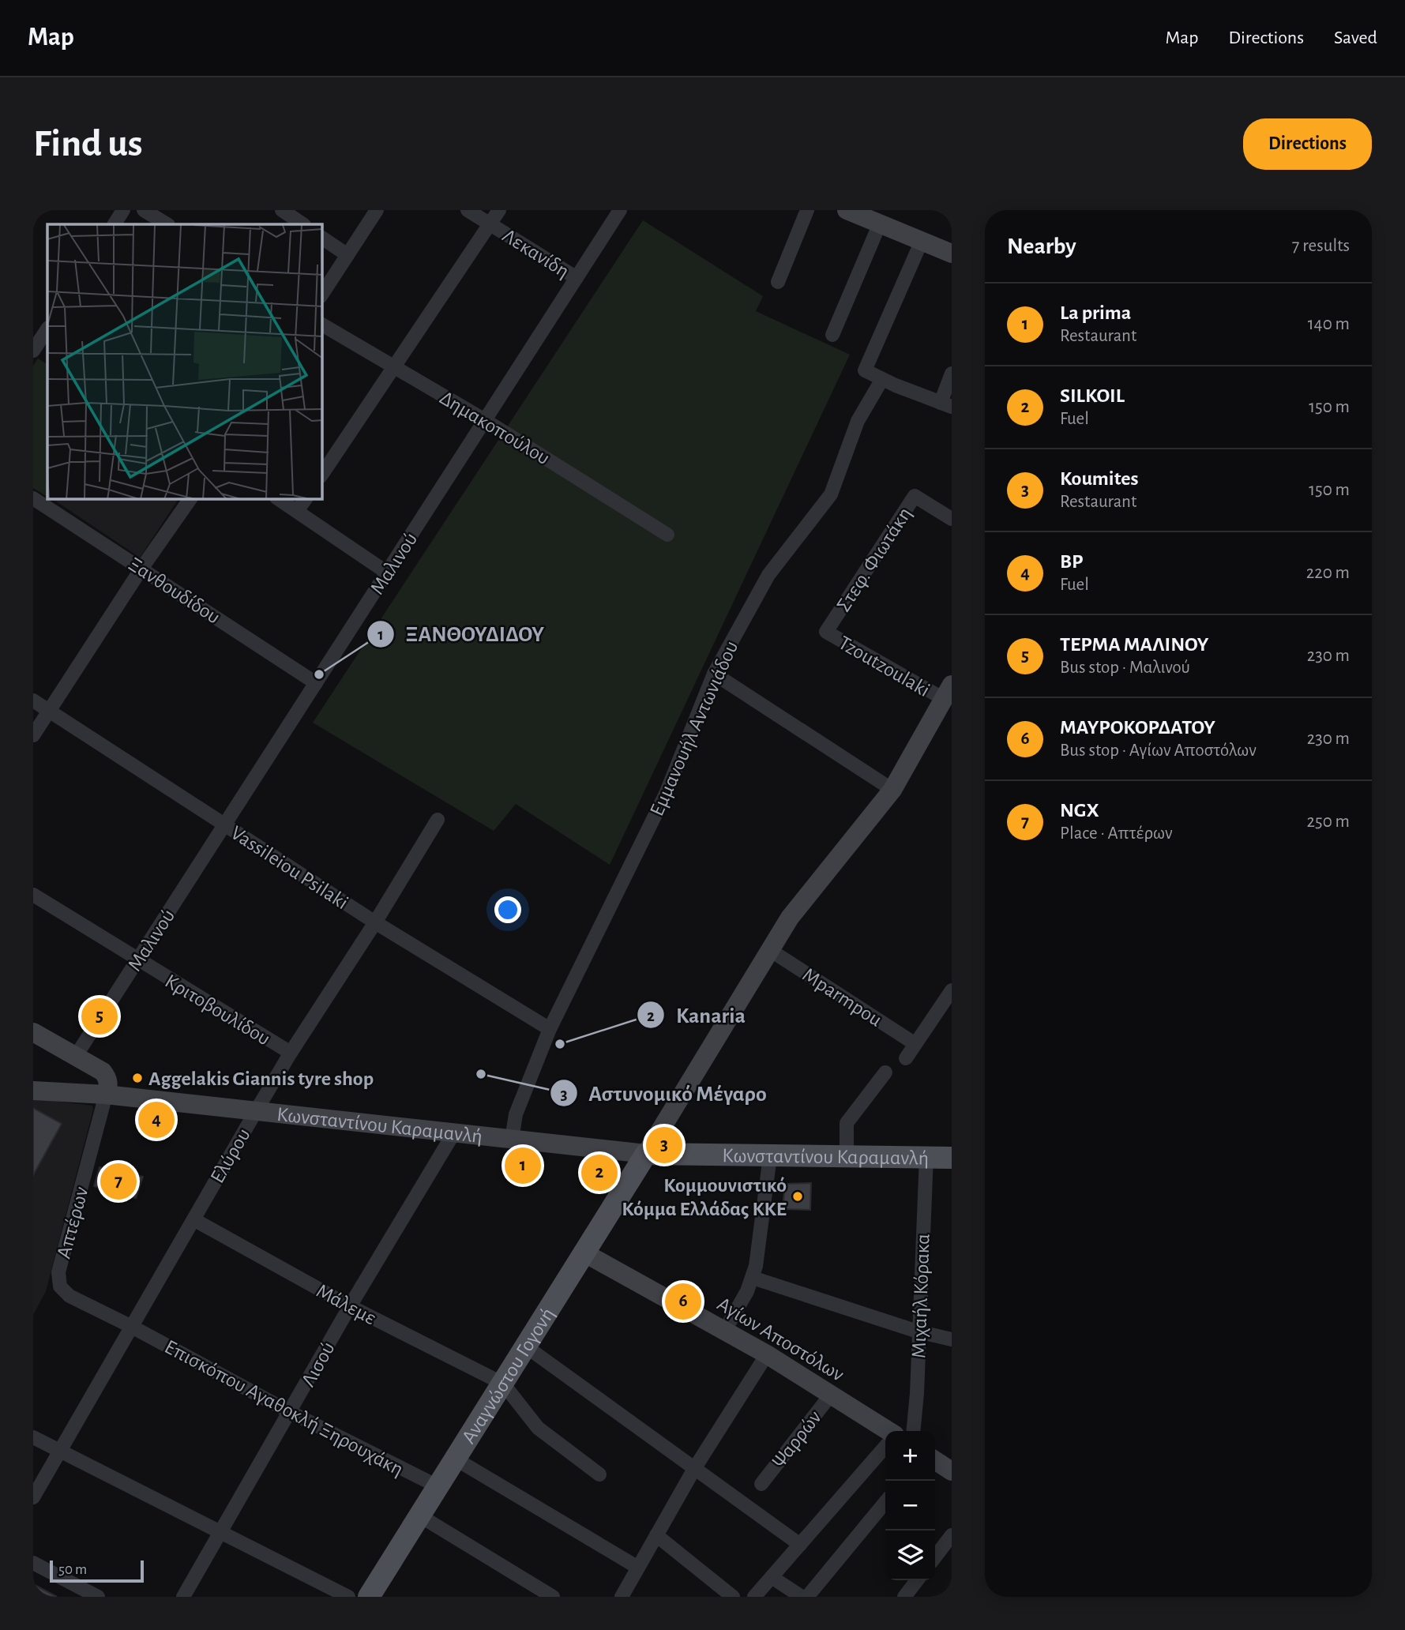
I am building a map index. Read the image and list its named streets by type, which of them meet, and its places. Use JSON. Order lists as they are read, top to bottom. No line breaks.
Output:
{"streets":{"main road":["Κωνσταντίνου Καραμανλή","Αναγνώστου Γογονή"],"street":["Λεκανίδη","Δημακοπούλου","Στεφ. Φιωτάκη","Μαλινού","Ξανθουδίδου","Tzoutzoulaki","Εμμανουήλ Αντωνιάδου","Vassileiou Psilaki","Mparmpou","Κριτοβουλίδου","Ελύρου","Απτέρων","Μιχαήλ Κόρακα","Μάλεμε","Αγίων Αποστόλων","Λισού","Επισκόπου Αγαθοκλή Ξηρουχάκη","Ψαρρών"]},"crossings":[["Λεκανίδη","Μαλινού"],["Δημακοπούλου","Μαλινού"],["Στεφ. Φιωτάκη","Tzoutzoulaki"],["Μαλινού","Ξανθουδίδου"],["Μαλινού","Vassileiou Psilaki"],["Μαλινού","Κριτοβουλίδου"],["Εμμανουήλ Αντωνιάδου","Vassileiou Psilaki"],["Εμμανουήλ Αντωνιάδου","Κωνσταντίνου Καραμανλή"],["Vassileiou Psilaki","Ελύρου"],["Κριτοβουλίδου","Ελύρου"],["Κωνσταντίνου Καραμανλή","Ελύρου"],["Κωνσταντίνου Καραμανλή","Απτέρων"],["Κωνσταντίνου Καραμανλή","Μιχαήλ Κόρακα"],["Κωνσταντίνου Καραμανλή","Λισού"],["Κωνσταντίνου Καραμανλή","Αναγνώστου Γογονή"],["Ελύρου","Μάλεμε"],["Ελύρου","Επισκόπου Αγαθοκλή Ξηρουχάκη"],["Απτέρων","Επισκόπου Αγαθοκλή Ξηρουχάκη"],["Μάλεμε","Λισού"],["Μάλεμε","Αναγνώστου Γογονή"],["Αγίων Αποστόλων","Αναγνώστου Γογονή"],["Αγίων Αποστόλων","Ψαρρών"],["Λισού","Επισκόπου Αγαθοκλή Ξηρουχάκη"],["Αναγνώστου Γογονή","Επισκόπου Αγαθοκλή Ξηρουχάκη"]],"places":["ΞΑΝΘΟΥΔΙΔΟΥ","Kanaria","Αστυνομικό Μέγαρο","Aggelakis Giannis tyre shop","Κομμουνιστικό Κόμμα Ελλάδας ΚΚΕ"],"scale_bar":"50 m","page":{"header":"Map","nav":["Map","Directions","Saved"],"buttons":"Directions","title":"Find us","heading":["Nearby","7 results"],"list":[{"mark":"1","name":"La prima","note":"Restaurant","value":"140 m"},{"mark":"2","name":"SILKOIL","note":"Fuel","value":"150 m"},{"mark":"3","name":"Koumites","note":"Restaurant","value":"150 m"},{"mark":"4","name":"BP","note":"Fuel","value":"220 m"},{"mark":"5","name":"ΤΕΡΜΑ ΜΑΛΙΝΟΥ","note":"Bus stop · Μαλινού","value":"230 m"},{"mark":"6","name":"ΜΑΥΡΟΚΟΡΔΑΤΟΥ","note":"Bus stop · Αγίων Αποστόλων","value":"230 m"},{"mark":"7","name":"NGX","note":"Place · Απτέρων","value":"250 m"}],"pins":["5","4","3","1","2","7","6"],"map_buttons":["+","−"],"scale":"50 m"}}
